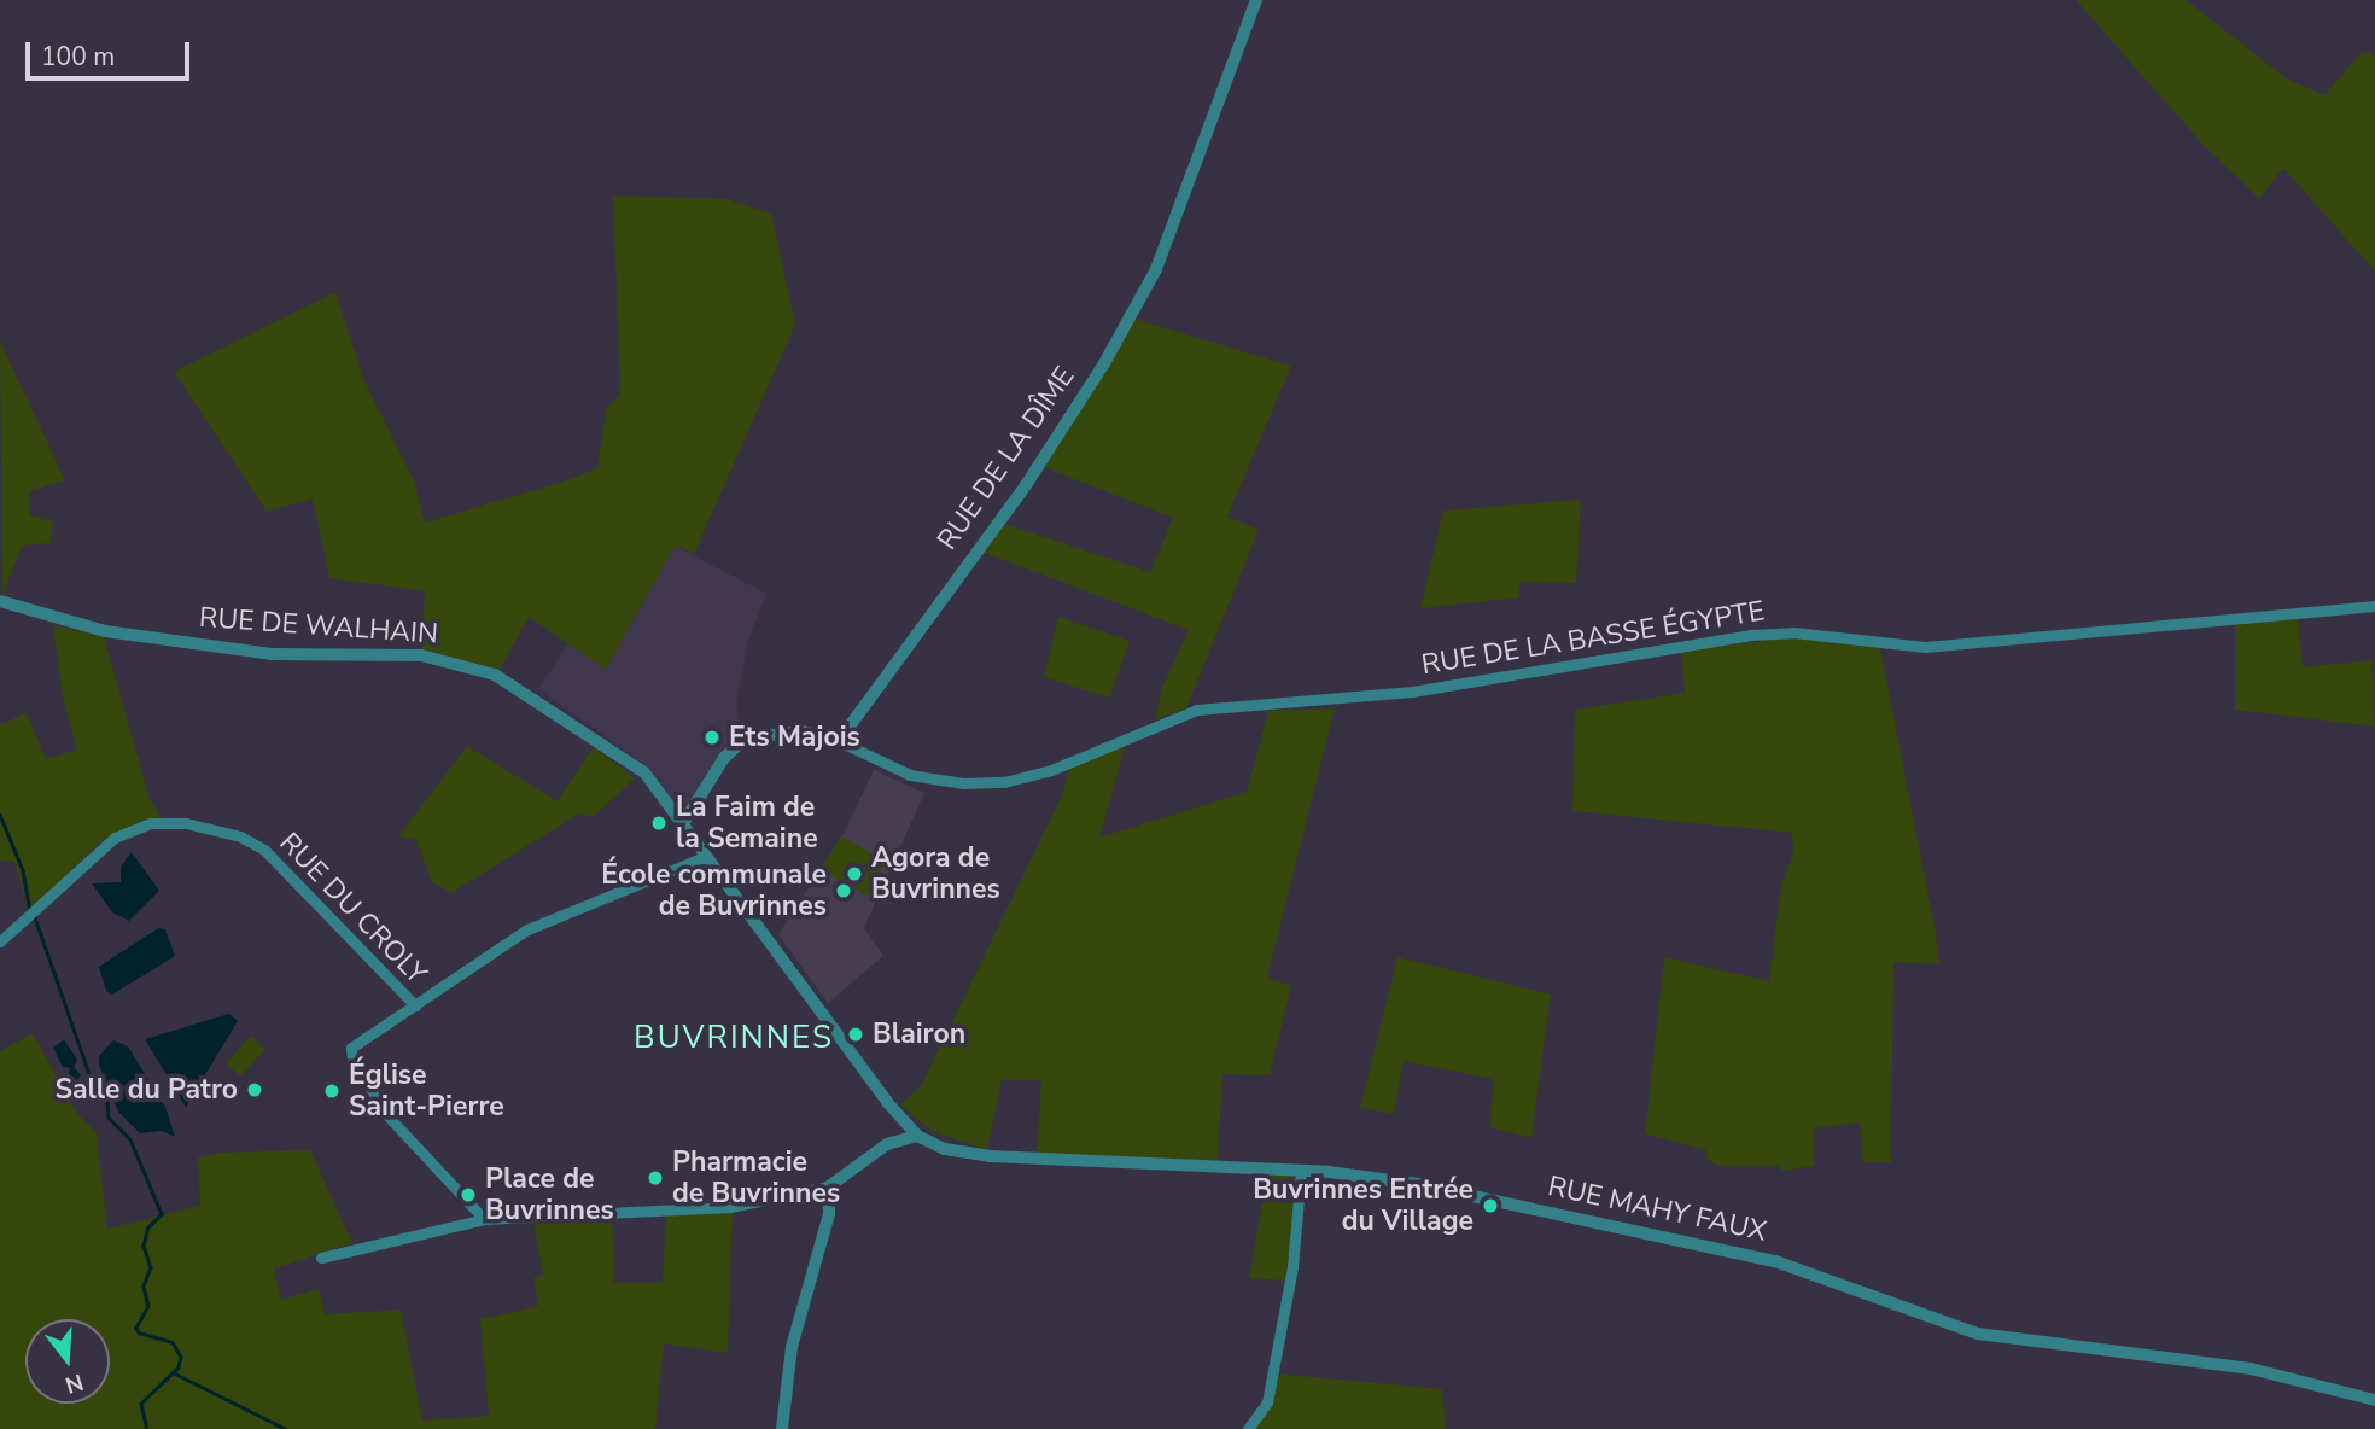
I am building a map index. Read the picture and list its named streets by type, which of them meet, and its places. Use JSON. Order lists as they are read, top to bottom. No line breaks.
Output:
{"streets":{"street":["RUE DE LA DÎME","RUE DE WALHAIN","RUE DE LA BASSE ÉGYPTE","RUE DU CROLY","RUE MAHY FAUX"]},"crossings":[["RUE DE LA DÎME","RUE DE LA BASSE ÉGYPTE"],["RUE DE WALHAIN","RUE MAHY FAUX"]],"districts":["BUVRINNES"],"places":["Ets Majois","La Faim de la Semaine","Agora de Buvrinnes","École communale de Buvrinnes","Blairon","Salle du Patro","Église Saint-Pierre","Pharmacie de Buvrinnes","Place de Buvrinnes","Buvrinnes Entrée du Village"],"scale_bar":"100 m","north":"bottom"}
